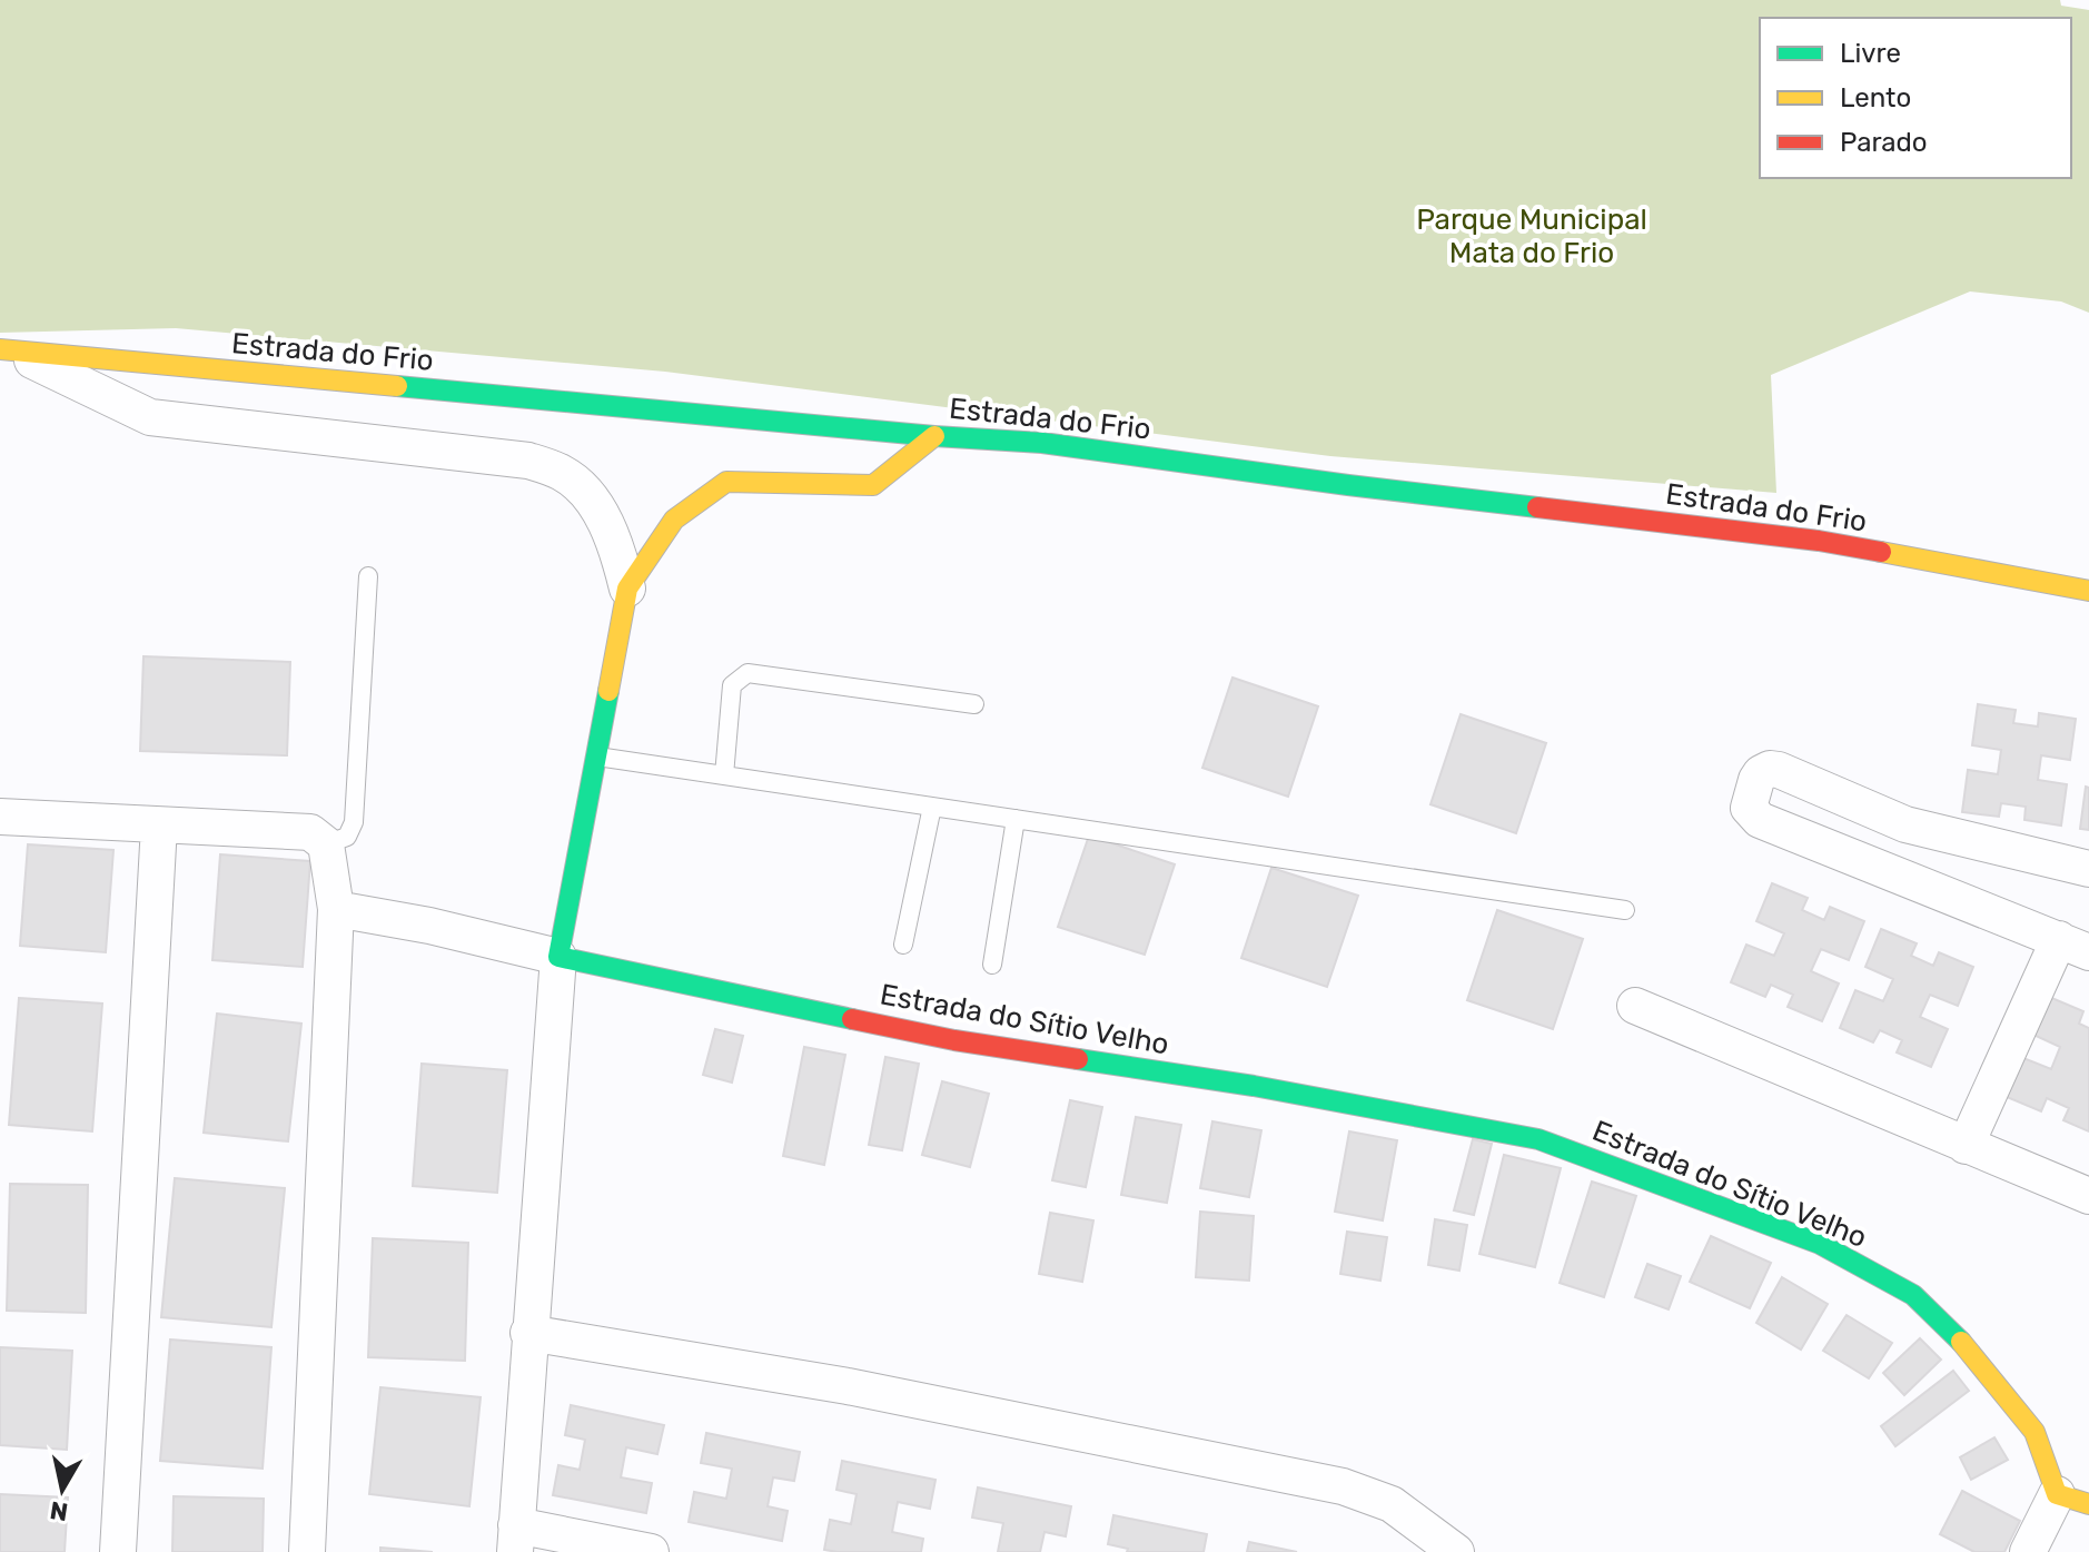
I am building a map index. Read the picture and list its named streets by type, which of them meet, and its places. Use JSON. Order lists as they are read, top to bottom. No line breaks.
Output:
{"streets":{"street":["Estrada do Frio","Estrada do Sítio Velho"]},"parks":["Parque Municipal Mata do Frio"],"legend":["Livre","Lento","Parado"],"north":"bottom"}
